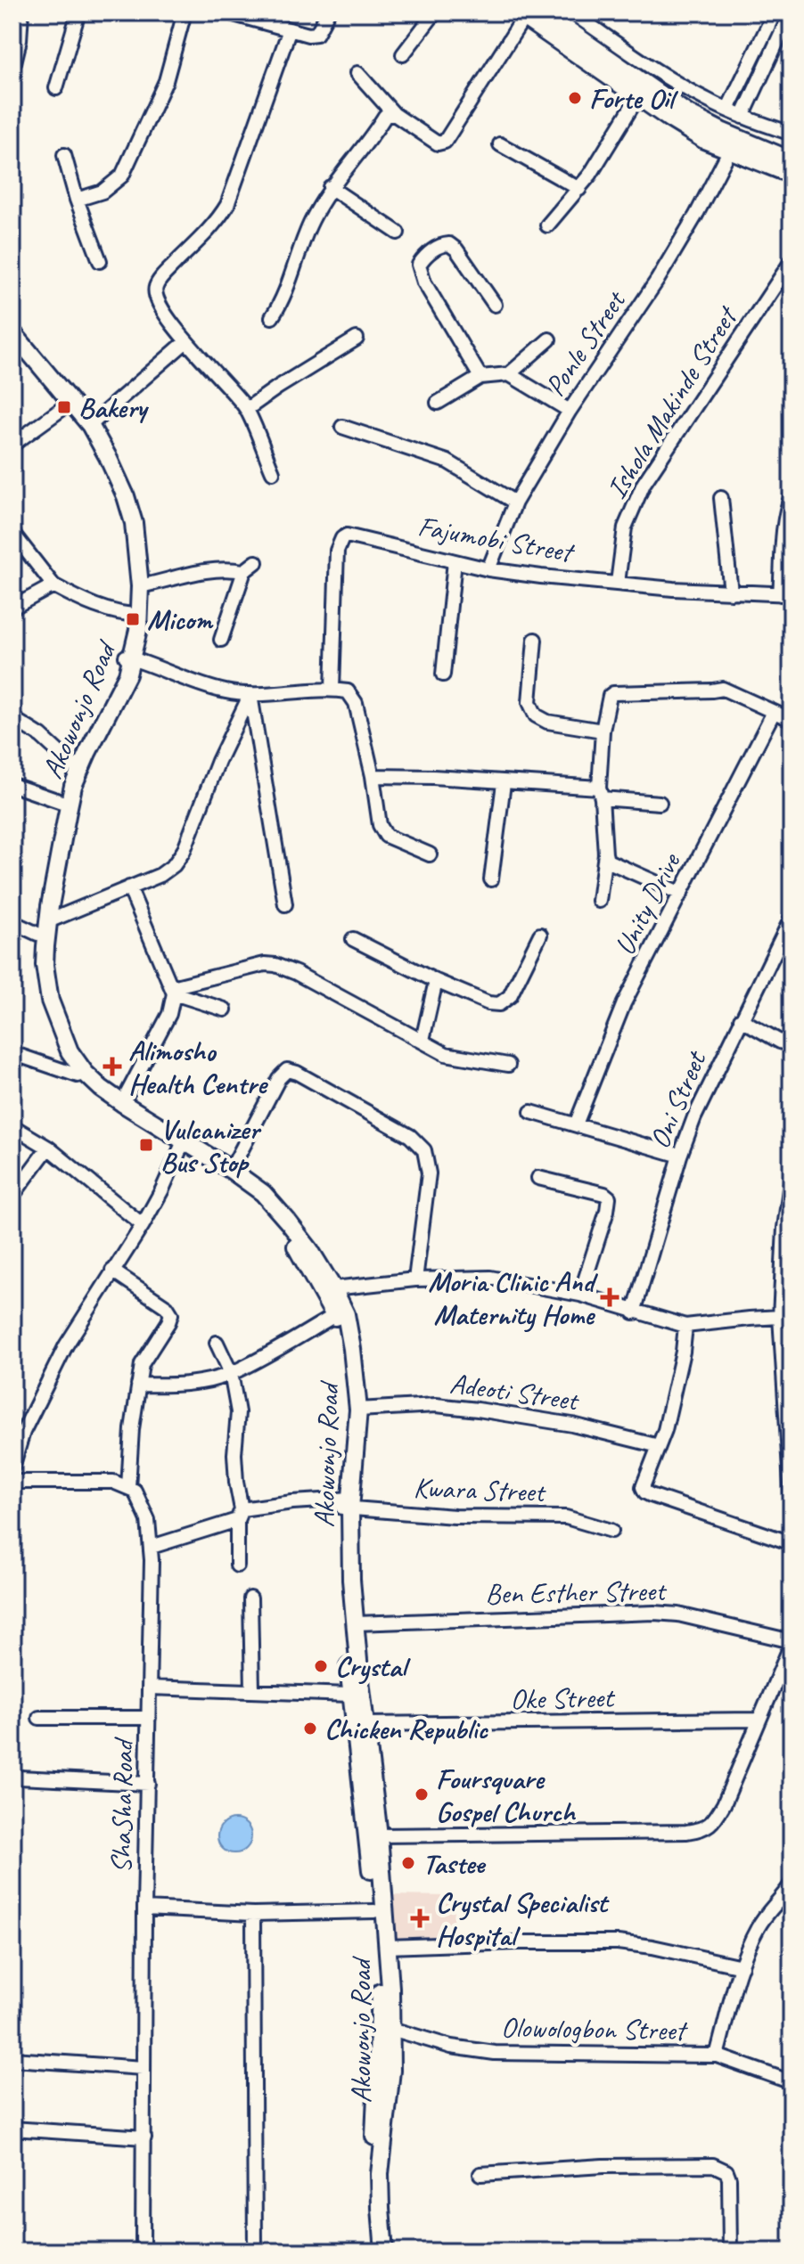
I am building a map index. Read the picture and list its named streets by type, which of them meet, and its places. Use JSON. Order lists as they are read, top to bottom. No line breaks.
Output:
{"streets":{"main road":["Akowonjo Road"],"street":["Ponle Street","Ishola Makinde Street","Fajumobi Street","Unity Drive","Oni Street","Adeoti Street","Kwara Street","Ben Esther Street","Oke Street","ShaSha Road","Olowologbon Street"]},"crossings":[["Ponle Street","Fajumobi Street"],["Ishola Makinde Street","Fajumobi Street"],["Akowonjo Road","Adeoti Street"],["Akowonjo Road","Kwara Street"],["Akowonjo Road","Ben Esther Street"],["Akowonjo Road","Oke Street"],["Akowonjo Road","Olowologbon Street"],["Kwara Street","ShaSha Road"]],"places":{"other":["Forte Oil","Crystal","Chicken Republic","Foursquare Gospel Church","Tastee"],"transit":["Bakery","Micom","Vulcanizer Bus Stop"],"health":["Alimosho Health Centre","Moria Clinic And Maternity Home","Crystal Specialist Hospital"]}}
